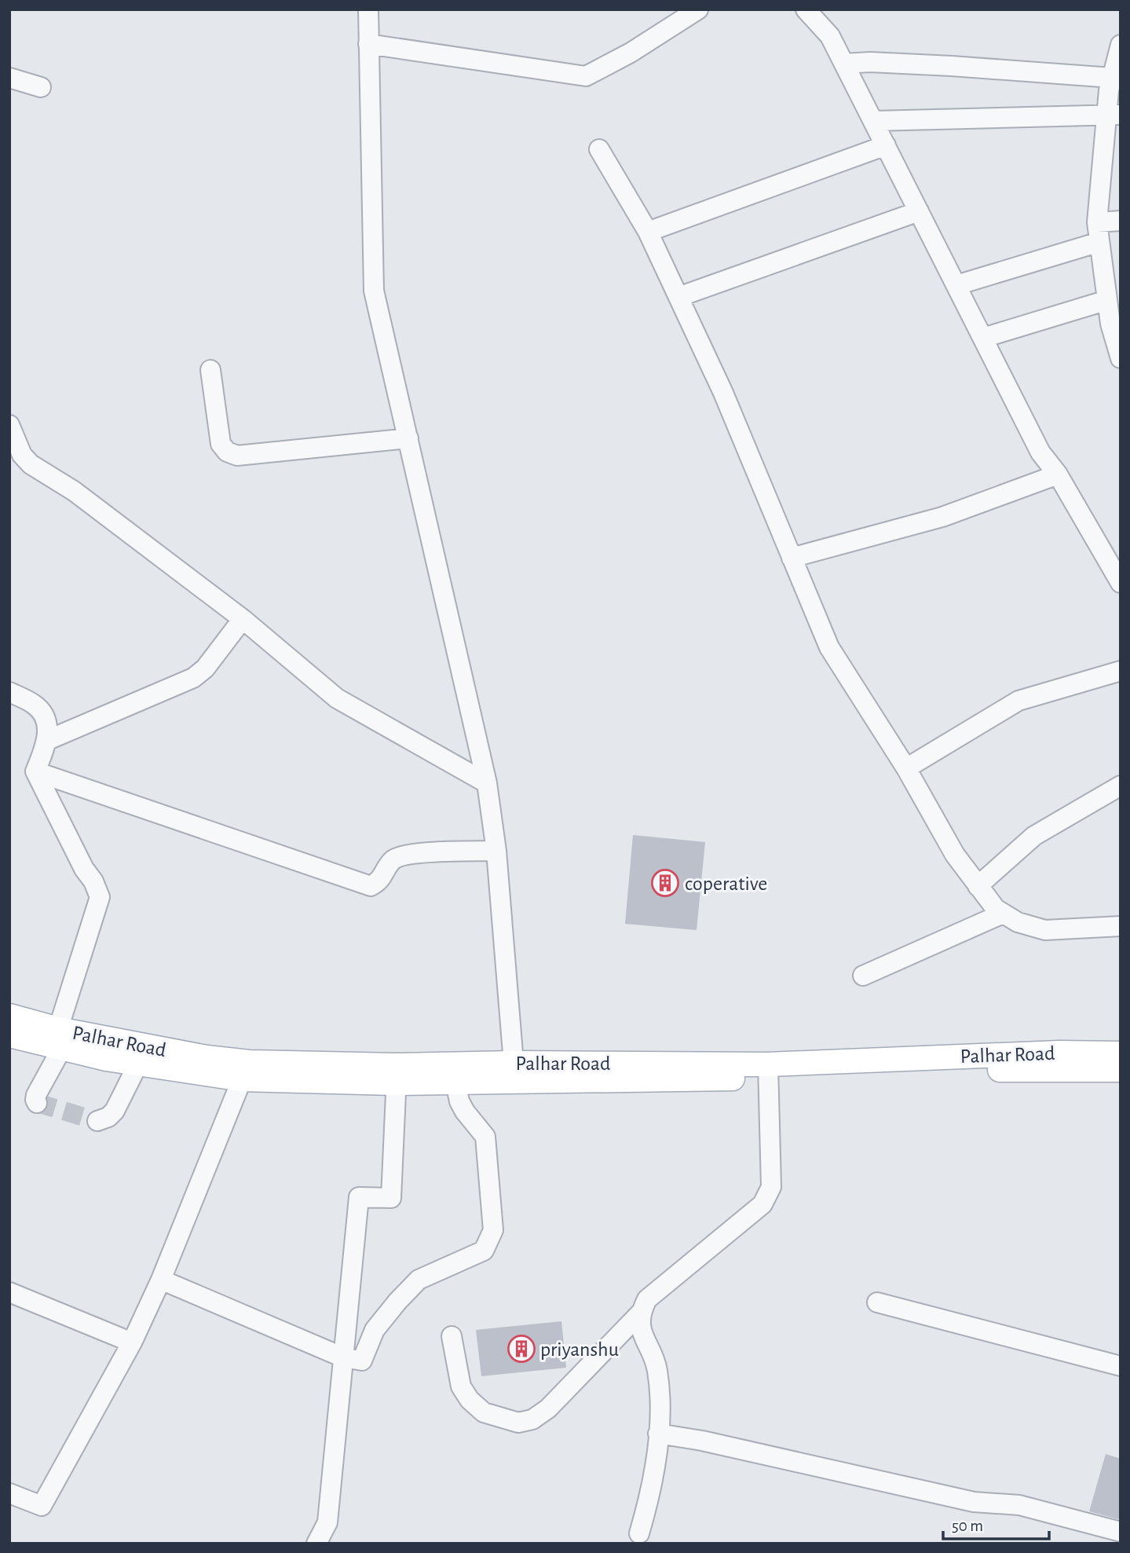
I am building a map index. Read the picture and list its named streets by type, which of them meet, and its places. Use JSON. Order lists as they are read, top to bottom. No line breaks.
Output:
{"streets":{"main road":["Palhar Road"]},"places":{"building":["coperative","priyanshu"]},"scale_bar":"50 m"}
